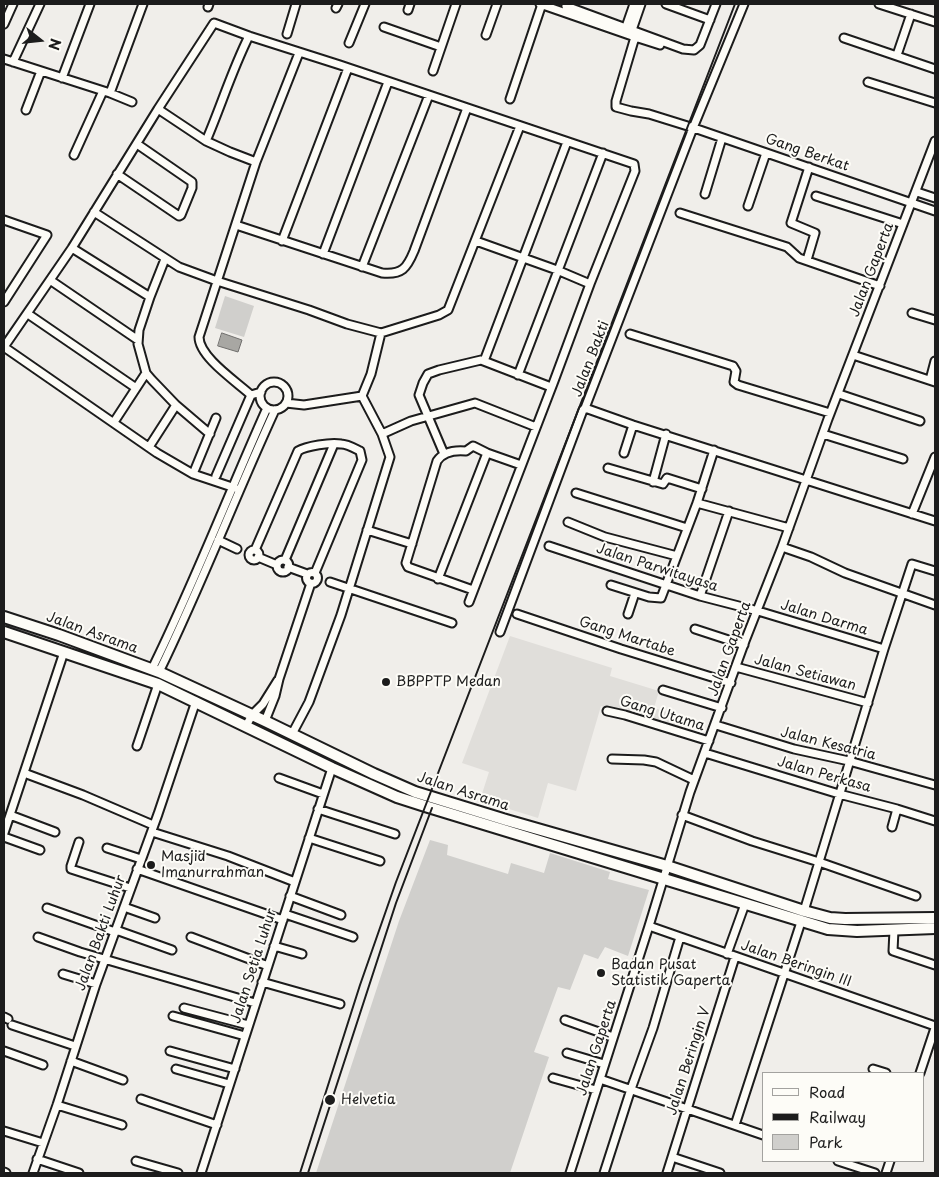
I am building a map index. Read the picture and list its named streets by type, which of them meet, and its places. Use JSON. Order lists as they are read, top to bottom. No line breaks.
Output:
{"streets":{"highway":["Jalan Asrama"],"street":["Gang Berkat","Jalan Gaperta","Jalan Bakti","Jalan Parwitayasa","Jalan Darma","Gang Martabe","Jalan Setiawan","Gang Utama","Jalan Kesatria","Jalan Perkasa","Jalan Bakti Luhur","Jalan Beringin III","Jalan Setia Luhur","Jalan Beringin V"]},"crossings":[["Gang Berkat","Jalan Gaperta"],["Gang Berkat","Jalan Bakti"],["Jalan Gaperta","Jalan Bakti"],["Jalan Gaperta","Jalan Parwitayasa"],["Jalan Gaperta","Jalan Darma"],["Jalan Gaperta","Jalan Asrama"],["Jalan Gaperta","Gang Martabe"],["Jalan Gaperta","Jalan Setiawan"],["Jalan Gaperta","Gang Utama"],["Jalan Gaperta","Jalan Kesatria"],["Jalan Gaperta","Jalan Perkasa"],["Jalan Gaperta","Jalan Beringin III"],["Jalan Parwitayasa","Jalan Darma"],["Jalan Asrama","Jalan Bakti Luhur"],["Jalan Asrama","Jalan Setia Luhur"],["Jalan Beringin III","Jalan Beringin V"]],"places":["BBPPTP Medan","Masjid Imanurrahman","Badan Pusat Statistik Gaperta","Helvetia"],"legend":["Road","Railway","Park"],"north":"right"}
